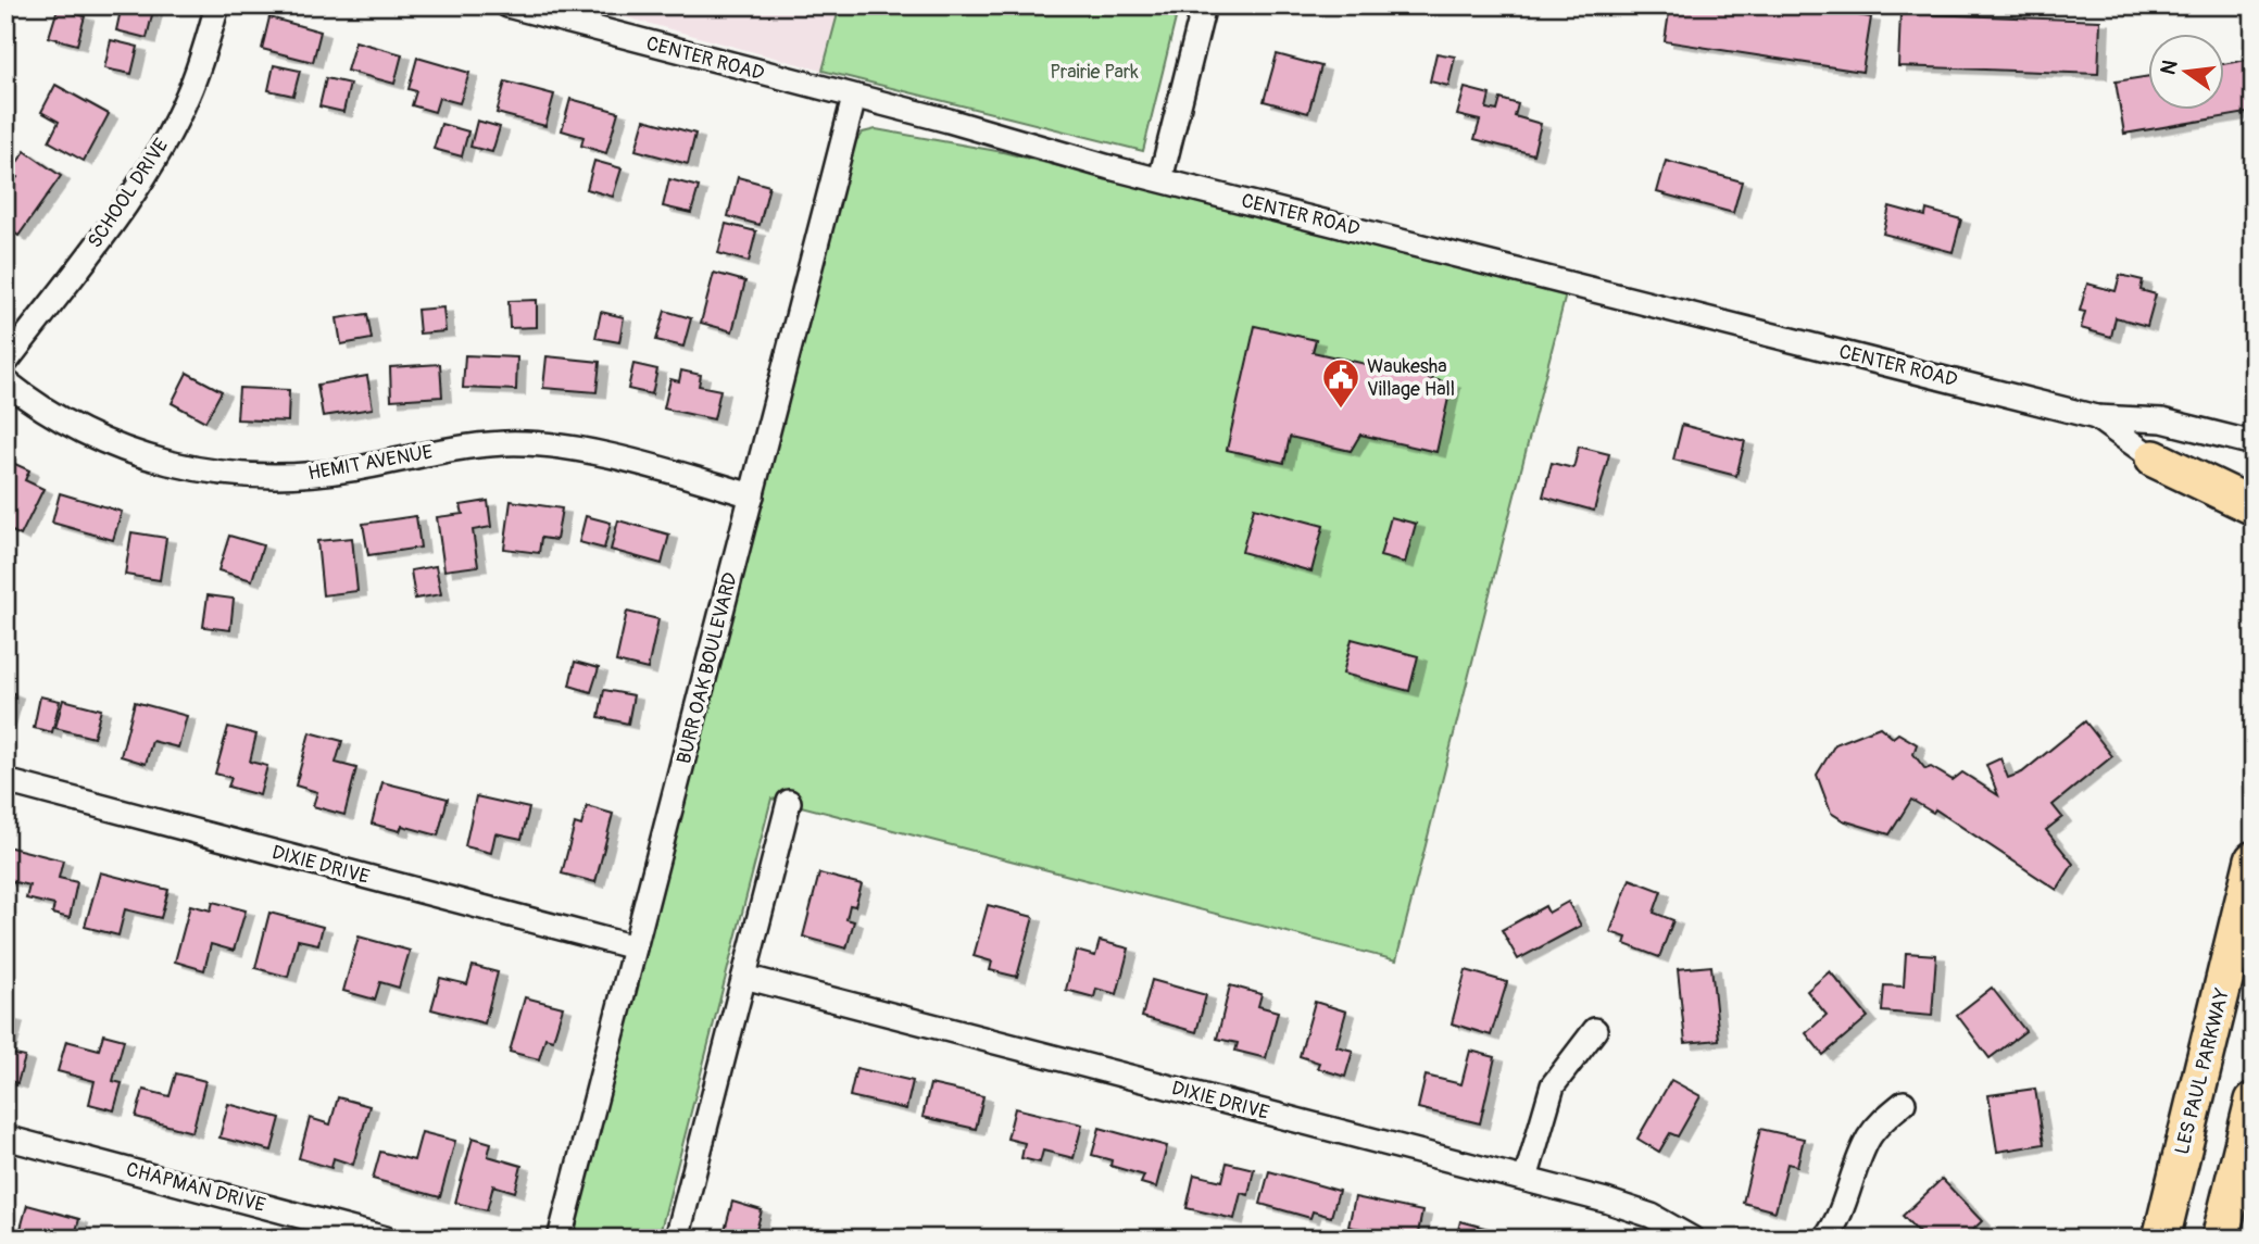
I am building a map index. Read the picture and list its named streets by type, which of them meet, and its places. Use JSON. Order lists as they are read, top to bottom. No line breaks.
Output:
{"streets":{"main road":["LES PAUL PARKWAY"],"street":["CENTER ROAD","SCHOOL DRIVE","HEMIT AVENUE","BURR OAK BOULEVARD","DIXIE DRIVE","CHAPMAN DRIVE"]},"crossings":[["CENTER ROAD","BURR OAK BOULEVARD"],["HEMIT AVENUE","BURR OAK BOULEVARD"],["BURR OAK BOULEVARD","DIXIE DRIVE"]],"parks":["Prairie Park"],"places":{"public building":["Waukesha Village Hall"]},"north":"left"}
